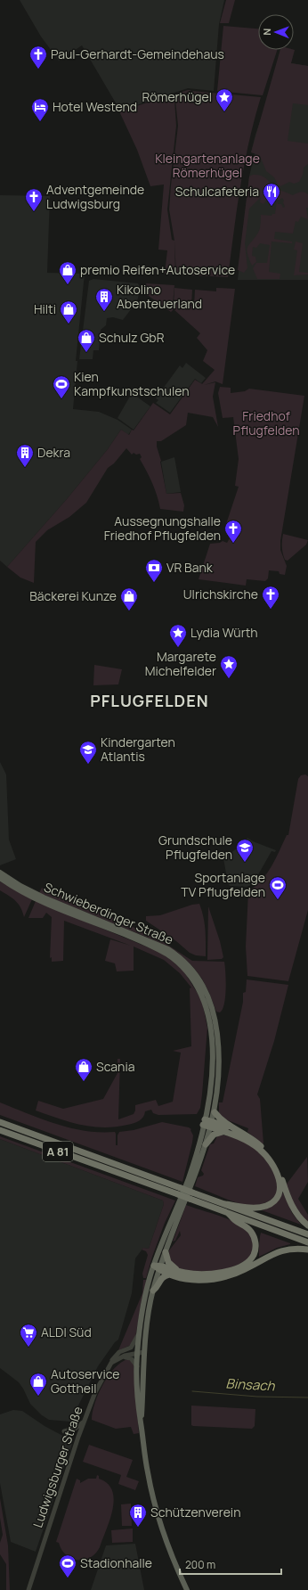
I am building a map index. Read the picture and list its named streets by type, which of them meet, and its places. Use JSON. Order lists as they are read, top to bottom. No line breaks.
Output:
{"streets":{"highway":["A 81"],"main road":["Schwieberdinger Straße"],"street":["Ludwigsburger Straße"]},"crossings":[["Schwieberdinger Straße","A 81"],["Schwieberdinger Straße","Ludwigsburger Straße"]],"districts":["PFLUGFELDEN"],"water":["Binsach"],"parks":["Kleingartenanlage Römerhügel","Friedhof Pflugfelden"],"places":{"church":["Paul-Gerhardt-Gemeindehaus","Adventgemeinde Ludwigsburg","Aussegnungshalle Friedhof Pflugfelden","Ulrichskirche"],"place":["Römerhügel","Lydia Würth","Margarete Michelfelder"],"hotel":["Hotel Westend"],"restaurant":["Schulcafeteria"],"shop":["premio Reifen+Autoservice","Hilti","Schulz GbR","Bäckerei Kunze","Scania","Autoservice Gottheil"],"building":["Kikolino Abenteuerland","Dekra","Schützenverein"],"sports":["Kien Kampfkunstschulen","Sportanlage TV Pflugfelden","Stadionhalle"],"bank":["VR Bank"],"school or university":["Kindergarten Atlantis","Grundschule Pflugfelden"],"supermarket":["ALDI Süd"]},"scale_bar":"200 m","north":"left"}
